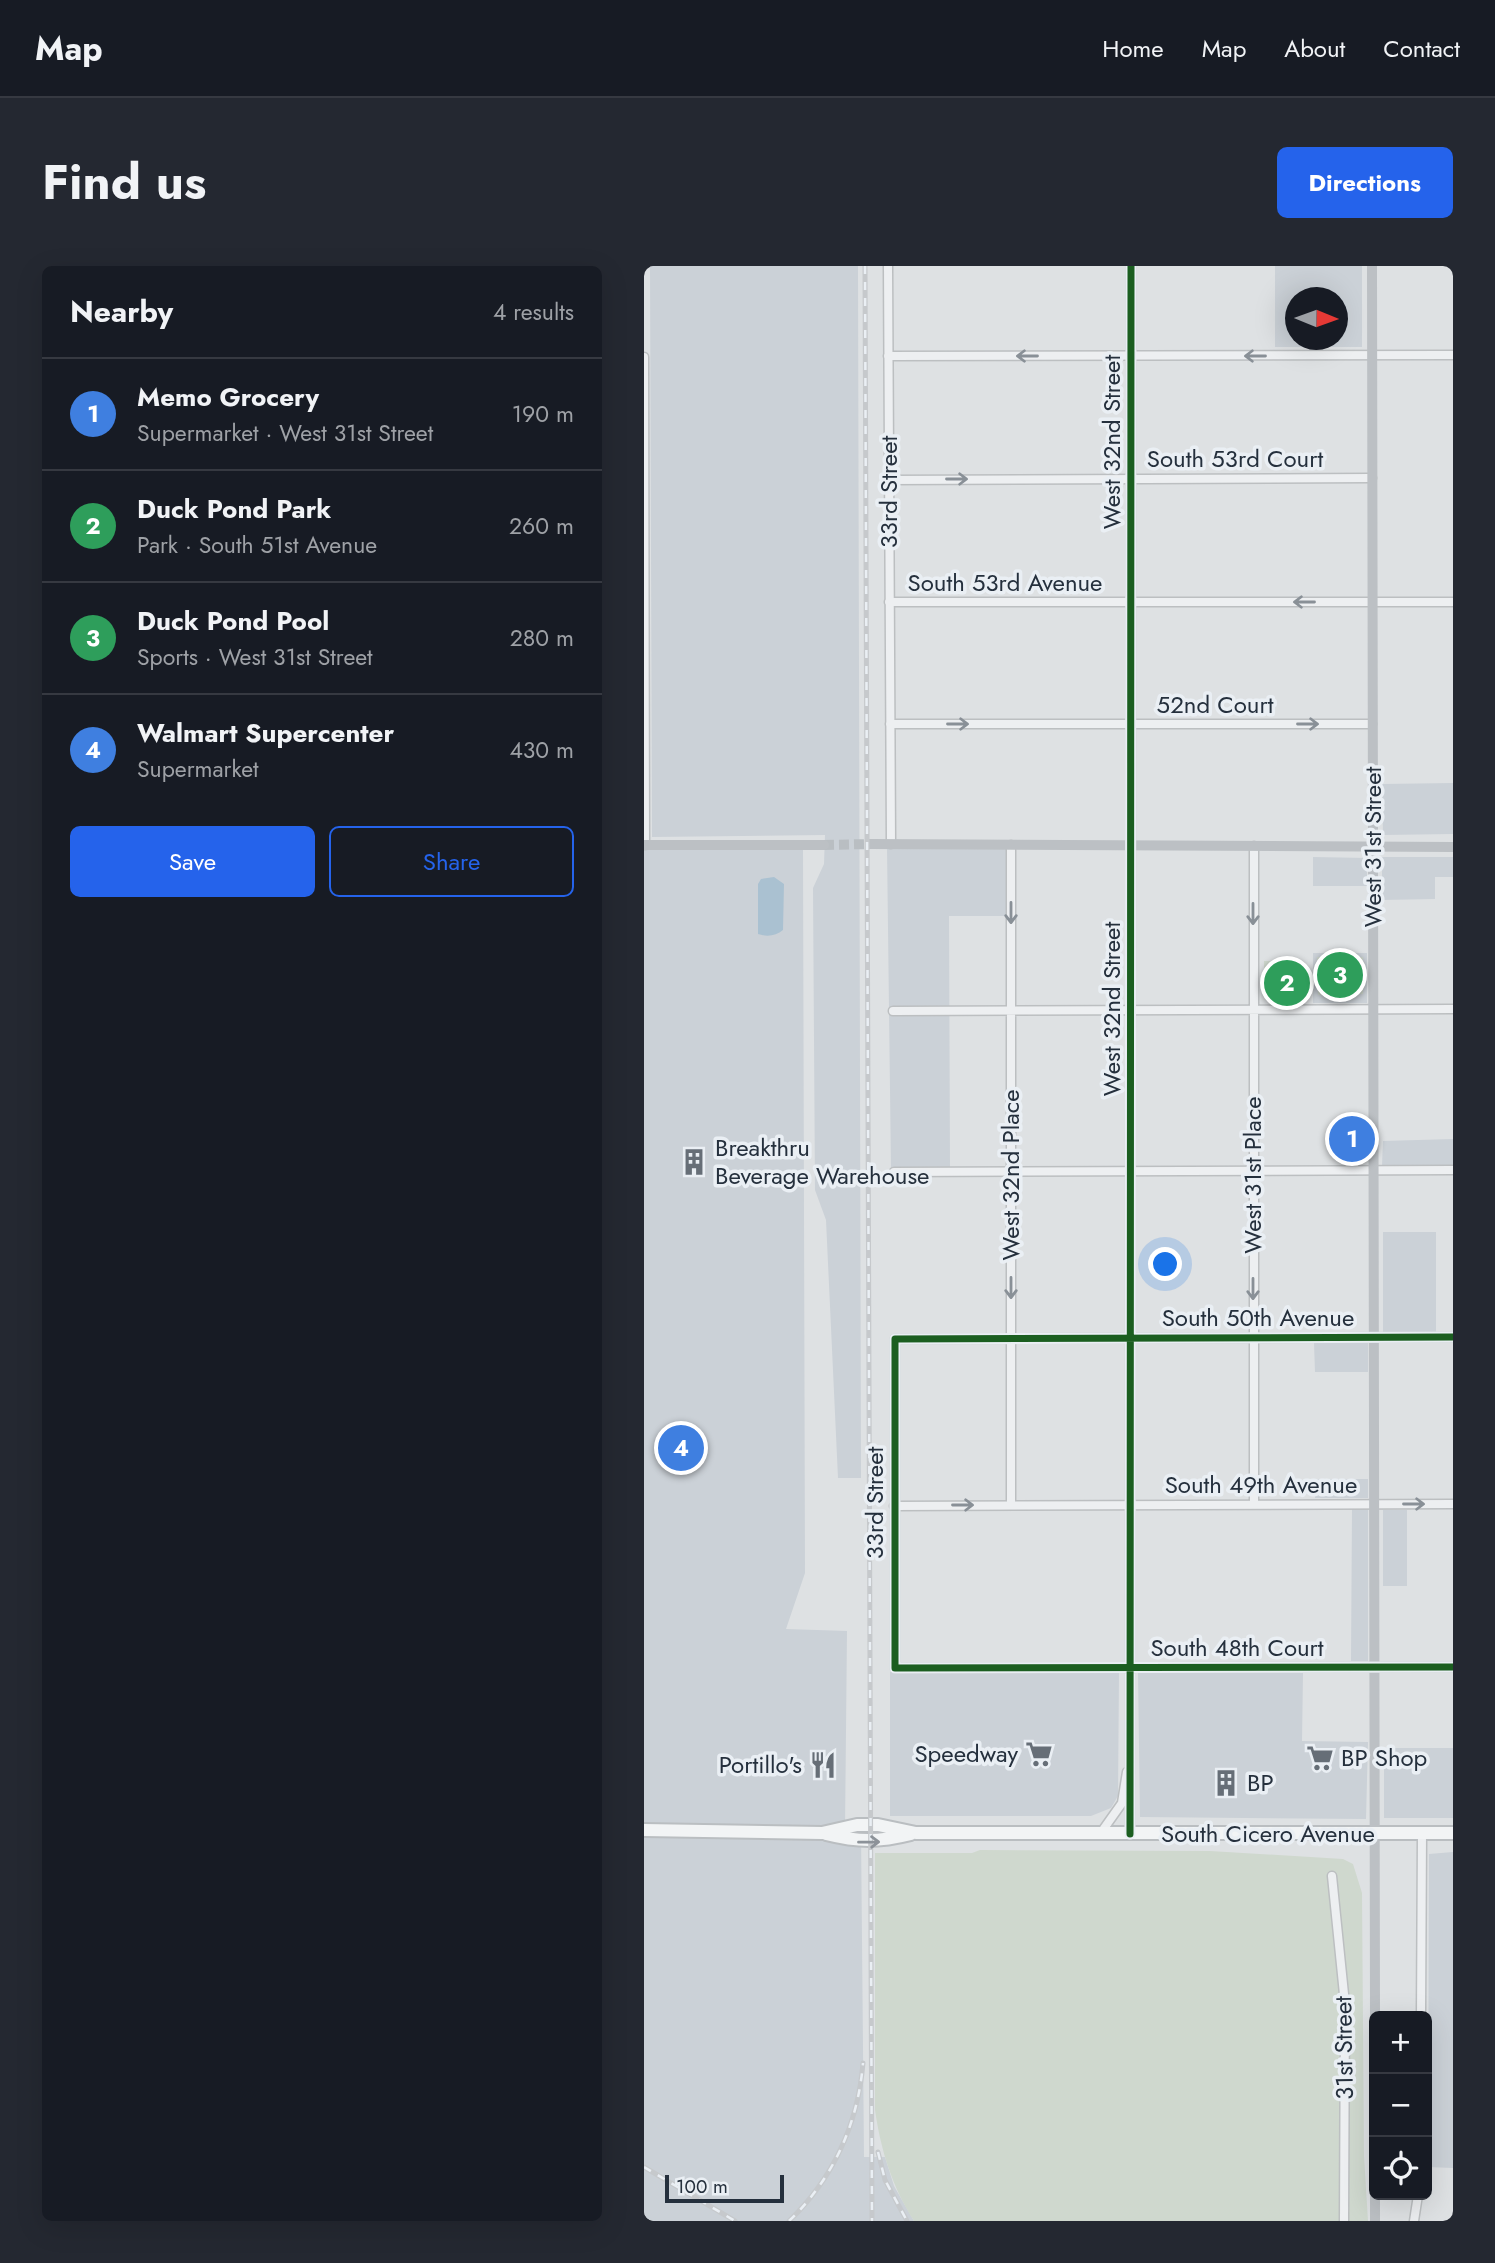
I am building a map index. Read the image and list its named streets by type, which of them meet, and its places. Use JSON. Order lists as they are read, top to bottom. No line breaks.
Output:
{"streets":{"main road":["West 31st Street","South Cicero Avenue"],"street":["West 32nd Street","South 53rd Court","33rd Street","South 53rd Avenue","52nd Court","West 32nd Place","West 31st Place","South 50th Avenue","South 49th Avenue","South 48th Court","31st Street"]},"crossings":[["West 32nd Street","South 53rd Court"],["West 32nd Street","South 53rd Avenue"],["West 32nd Street","52nd Court"],["West 32nd Street","South 50th Avenue"],["West 32nd Street","South 49th Avenue"],["West 32nd Street","South 48th Court"],["West 32nd Street","South Cicero Avenue"],["South 53rd Court","33rd Street"],["South 53rd Court","West 31st Street"],["33rd Street","South 53rd Avenue"],["33rd Street","52nd Court"],["33rd Street","South 50th Avenue"],["33rd Street","South 49th Avenue"],["33rd Street","South 48th Court"],["South 53rd Avenue","West 31st Street"],["52nd Court","West 31st Street"],["West 31st Street","South 50th Avenue"],["West 31st Street","South 49th Avenue"],["West 31st Street","South 48th Court"],["West 31st Street","South Cicero Avenue"],["West 32nd Place","South 50th Avenue"],["West 32nd Place","South 49th Avenue"],["West 31st Place","South 50th Avenue"],["West 31st Place","South 49th Avenue"]],"one_way":["South 53rd Court","South 53rd Avenue","52nd Court","West 32nd Place","West 31st Place"],"places":{"building":["Breakthru Beverage Warehouse","BP"],"supermarket":["Speedway","BP Shop"],"restaurant":["Portillo's"]},"scale_bar":"100 m","north":"right","page":{"header":"Map","nav":["Home","Map","About","Contact"],"title":"Find us","buttons":["Directions",["Save","Share"]],"heading":["Nearby","4 results"],"list":[{"mark":"1","name":"Memo Grocery","note":"Supermarket · West 31st Street","value":"190 m"},{"mark":"2","name":"Duck Pond Park","note":"Park · South 51st Avenue","value":"260 m"},{"mark":"3","name":"Duck Pond Pool","note":"Sports · West 31st Street","value":"280 m"},{"mark":"4","name":"Walmart Supercenter","note":"Supermarket","value":"430 m"}],"pins":["3","2","1","4"],"map_buttons":["+","−"],"scale":"100 m"}}
